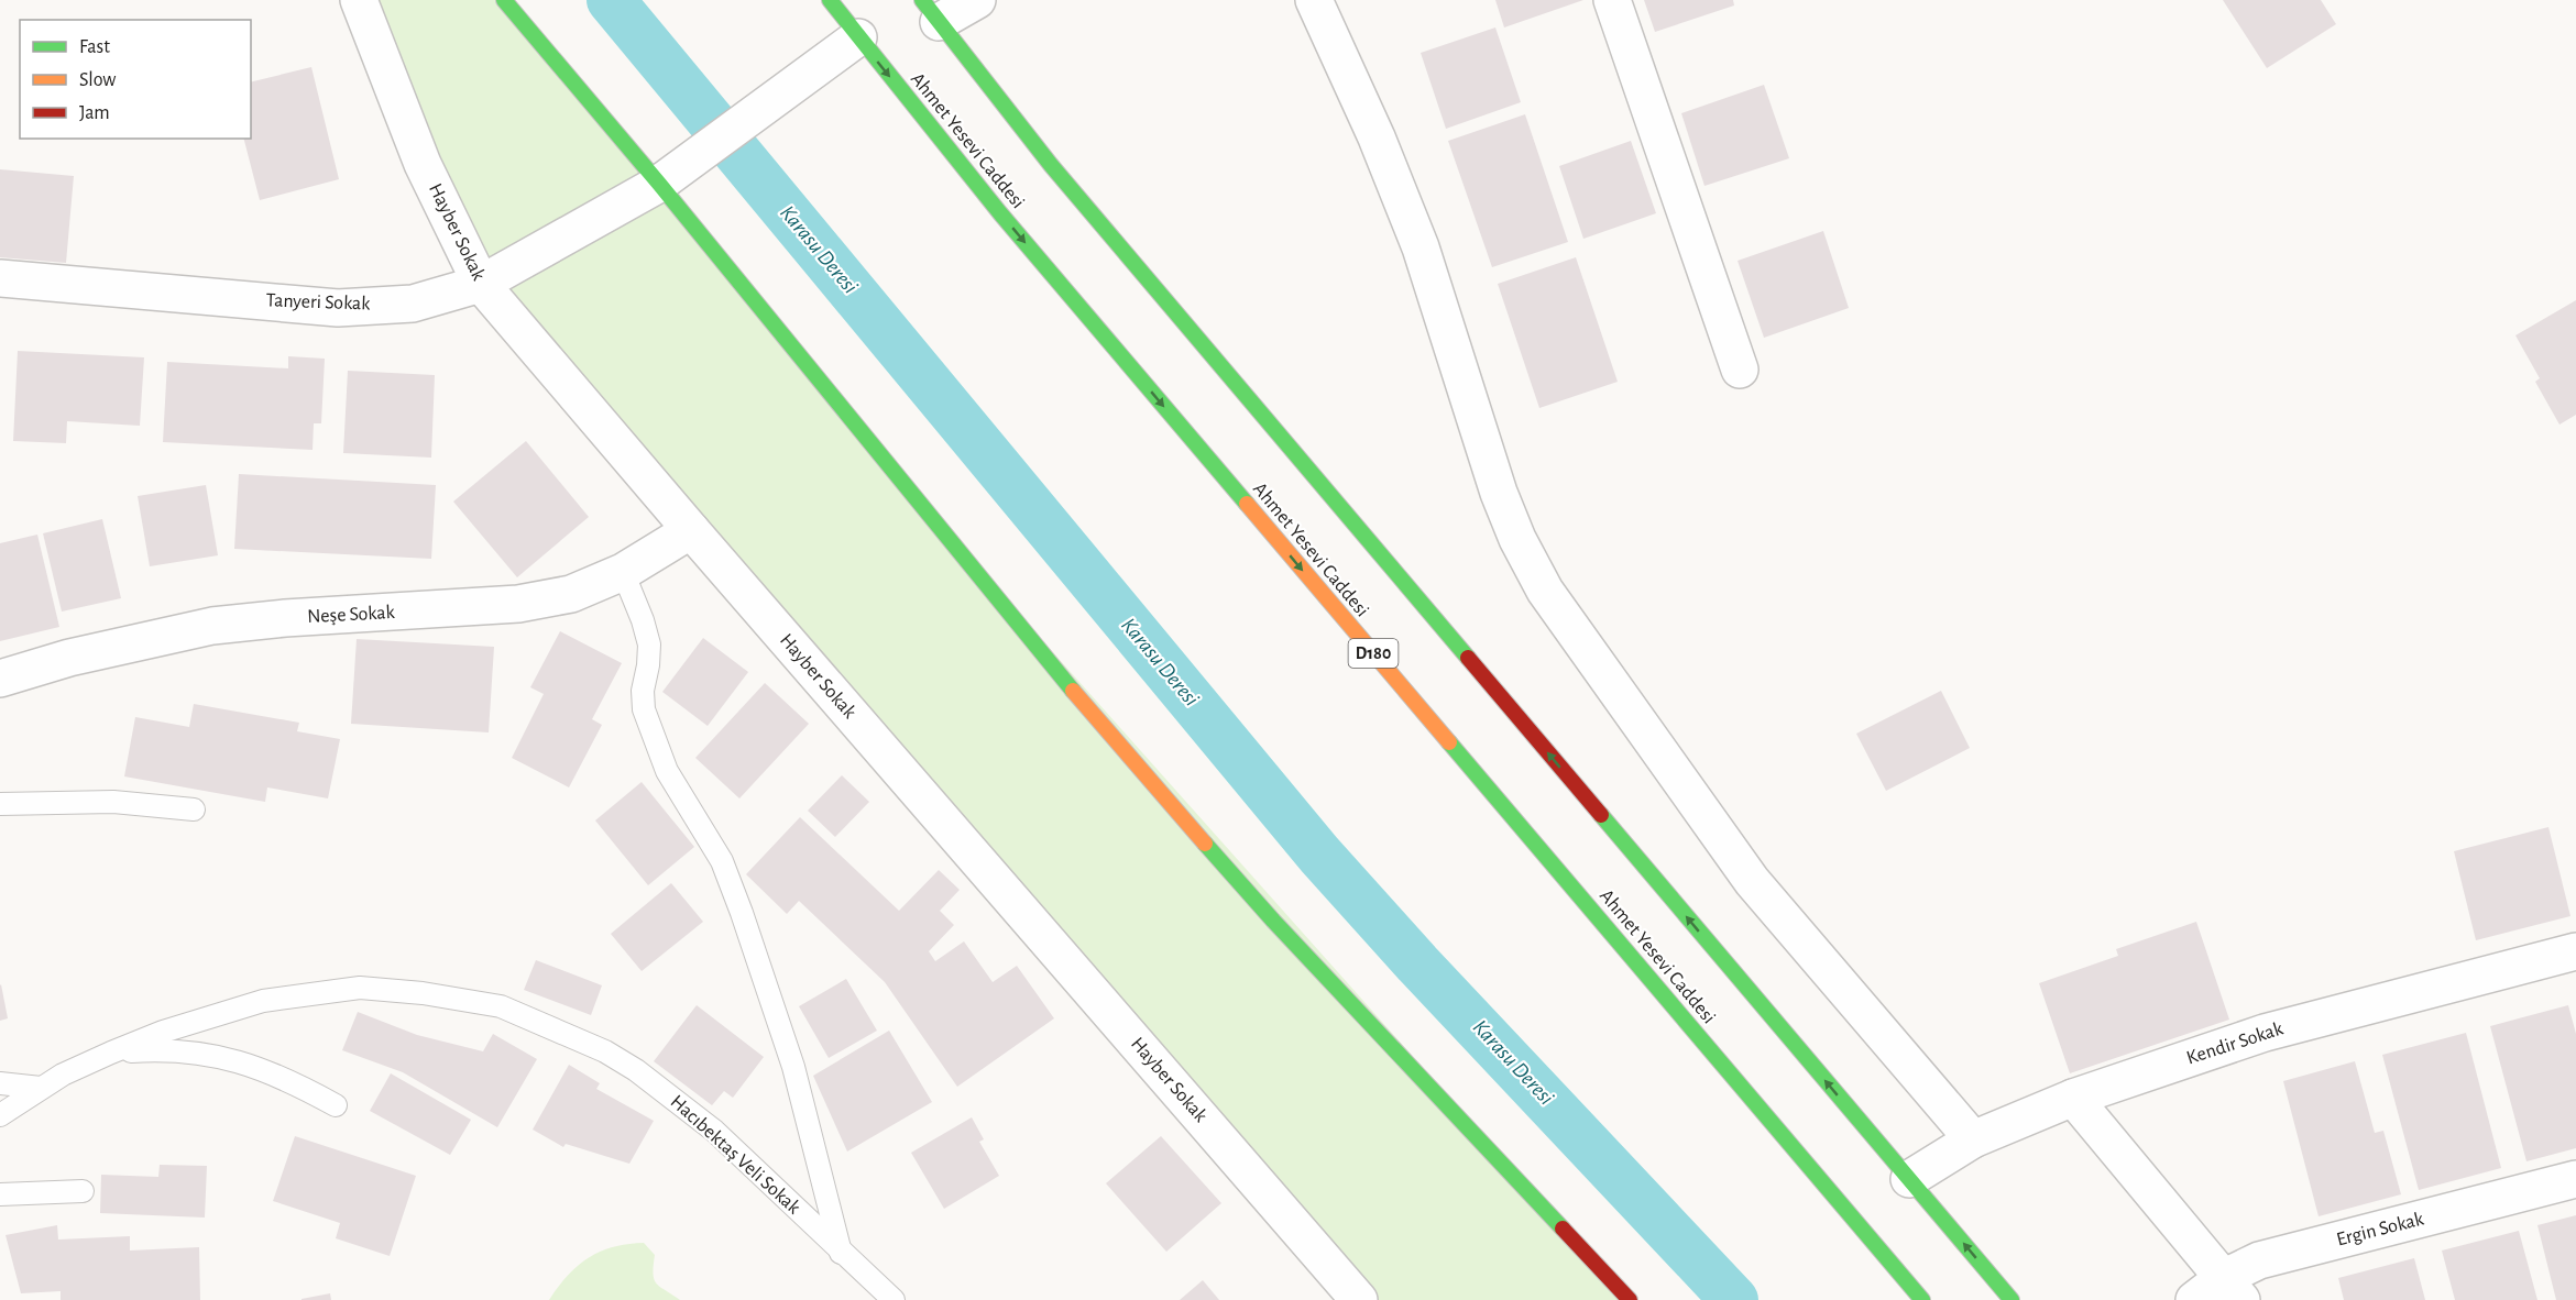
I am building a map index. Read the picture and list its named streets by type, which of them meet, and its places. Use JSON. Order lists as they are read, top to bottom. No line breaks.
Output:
{"streets":{"main road":["Ahmet Yesevi Caddesi","D180"],"street":["Hayber Sokak","Tanyeri Sokak","Neşe Sokak","Kendir Sokak","Ergin Sokak"],"lane":["Hacıbektaş Veli Sokak"]},"crossings":[["Ahmet Yesevi Caddesi","Tanyeri Sokak"],["Hayber Sokak","Tanyeri Sokak"],["Hayber Sokak","Neşe Sokak"]],"water":["Karasu Deresi"],"legend":["Fast","Slow","Jam"]}
